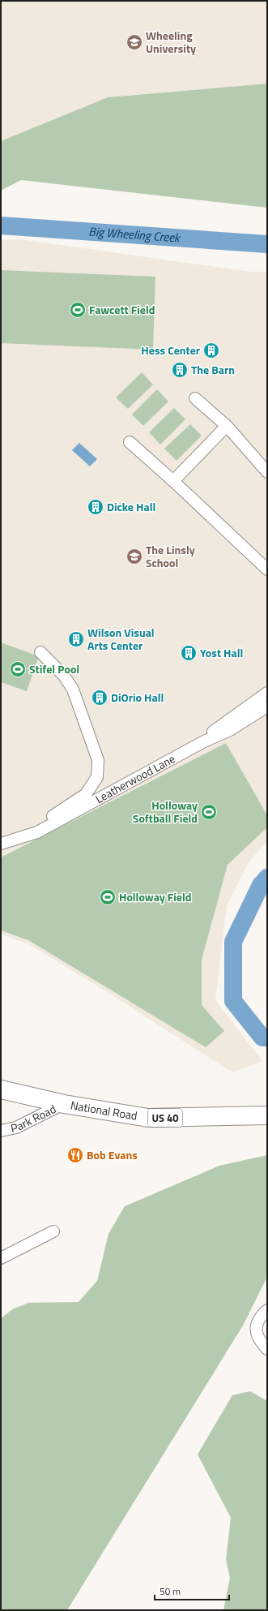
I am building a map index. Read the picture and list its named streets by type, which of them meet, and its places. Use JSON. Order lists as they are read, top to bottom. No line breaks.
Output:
{"streets":{"main road":["National Road","US 40"],"street":["Leatherwood Lane","Park Road"]},"crossings":[["National Road","Park Road"]],"water":["Big Wheeling Creek"],"places":{"school or university":["Wheeling University","The Linsly School"],"sports":["Fawcett Field","Stifel Pool","Holloway Softball Field","Holloway Field"],"building":["Hess Center","The Barn","Dicke Hall","Wilson Visual Arts Center","Yost Hall","DiOrio Hall"],"restaurant":["Bob Evans"]},"scale_bar":"50 m"}
